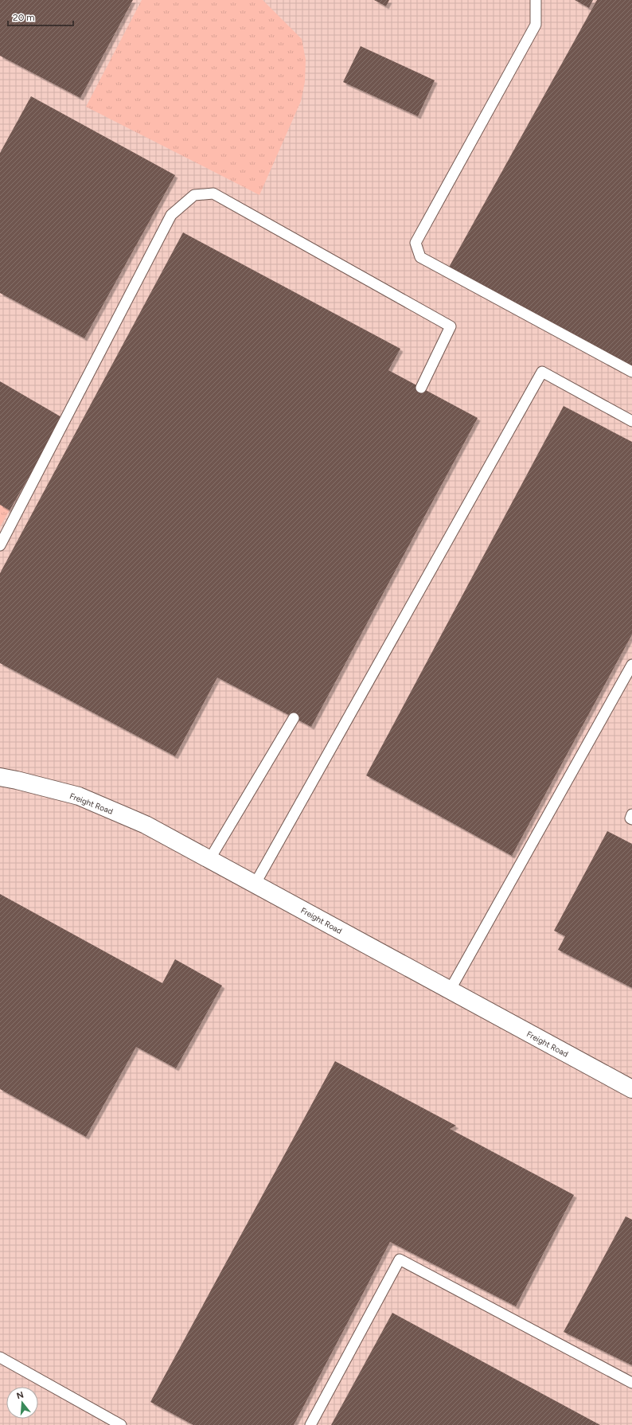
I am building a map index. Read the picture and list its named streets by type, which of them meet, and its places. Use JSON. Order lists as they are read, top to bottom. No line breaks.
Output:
{"streets":{"street":["Freight Road"]},"scale_bar":"20 m","north":"top"}
